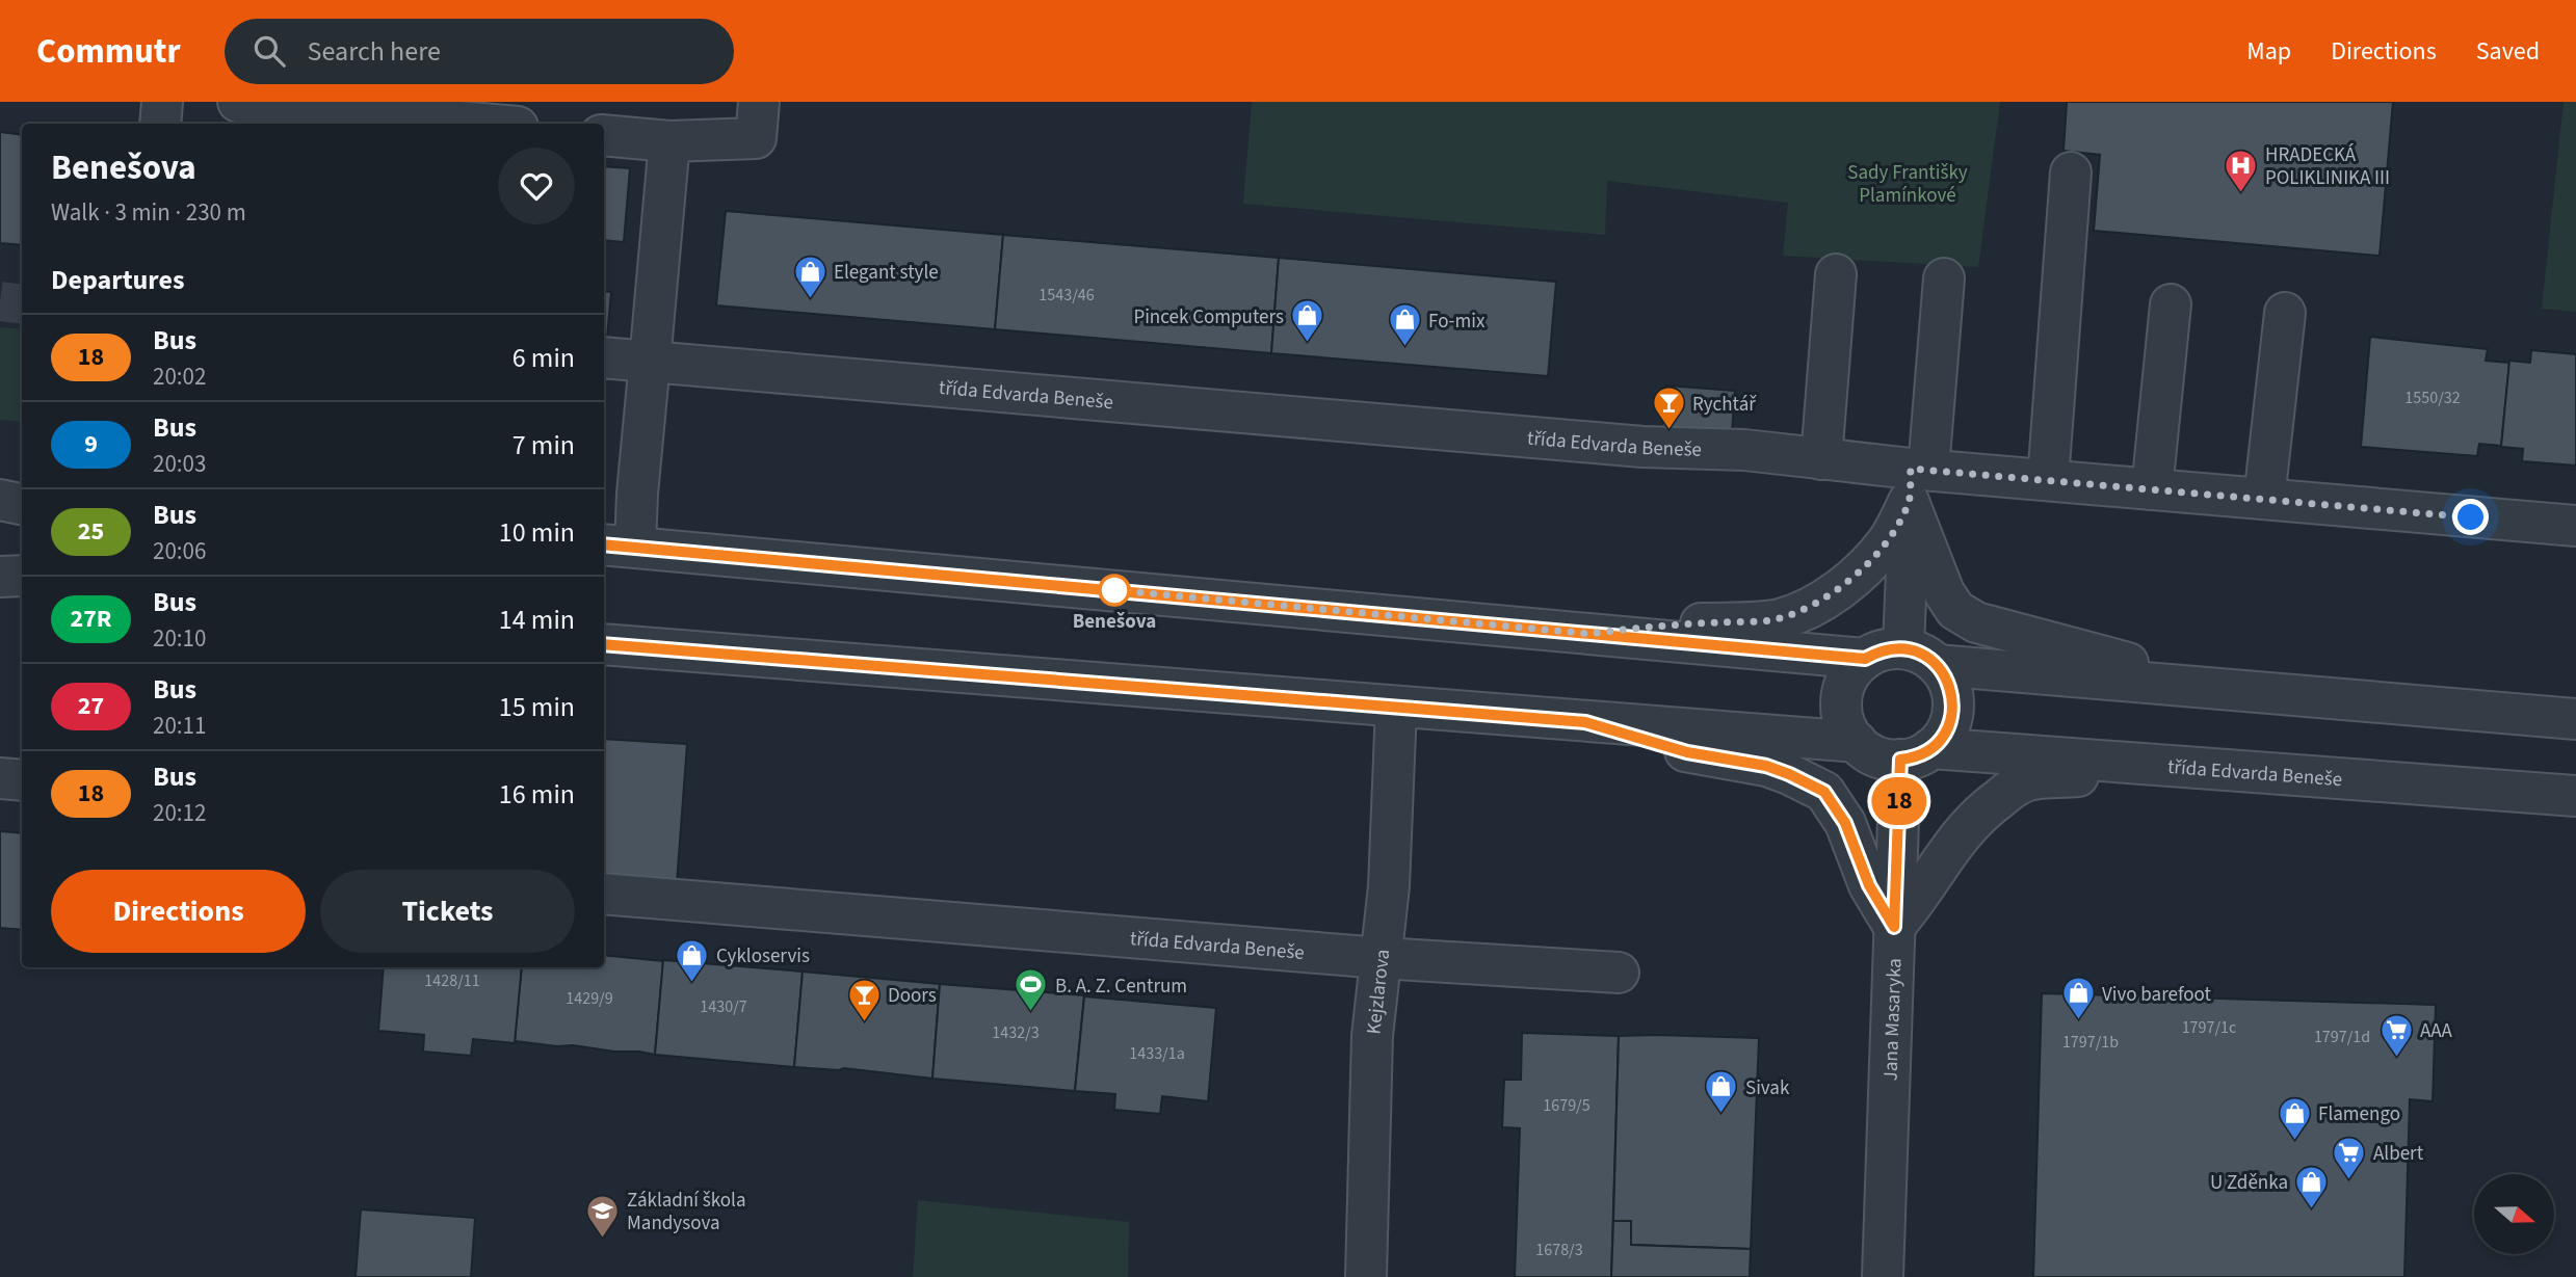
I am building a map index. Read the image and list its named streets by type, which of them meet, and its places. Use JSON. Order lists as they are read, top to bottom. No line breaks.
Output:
{"streets":{"street":["třída Edvarda Beneše","Kejzlarova","Jana Masaryka"]},"crossings":[["třída Edvarda Beneše","Kejzlarova"],["třída Edvarda Beneše","Jana Masaryka"]],"parks":["Sady Františky Plamínkové"],"places":{"hospital":["HRADECKÁ POLIKLINIKA III"],"shop":["Elegant style","Pincek Computers","Fo-mix","Cykloservis","Vivo barefoot","Sivak","Flamengo","U Zděnka"],"bar":["Rychtář","Doors"],"other":["Benešova"],"sports":["B. A. Z. Centrum"],"supermarket":["AAA","Albert"],"school or university":["Základní škola Mandysova"]},"lines":["bus line 18"],"house_numbers":["1543/46","1550/32","1428/11","1429/9","1430/7","1797/1c","1432/3","1797/1d","1797/1b","1433/1a","1679/5","1678/3"],"north":"right","page":{"header":"Commutr","search":"Search here","nav":["Map","Directions","Saved"],"on_map":"18","heading":[["Benešova","Walk · 3 min · 230 m"],"Departures"],"list":[{"mark":"18","name":"Bus","note":"20:02","value":"6 min"},{"mark":"9","name":"Bus","note":"20:03","value":"7 min"},{"mark":"25","name":"Bus","note":"20:06","value":"10 min"},{"mark":"27R","name":"Bus","note":"20:10","value":"14 min"},{"mark":"27","name":"Bus","note":"20:11","value":"15 min"},{"mark":"18","name":"Bus","note":"20:12","value":"16 min"}],"buttons":["Directions","Tickets"]}}
